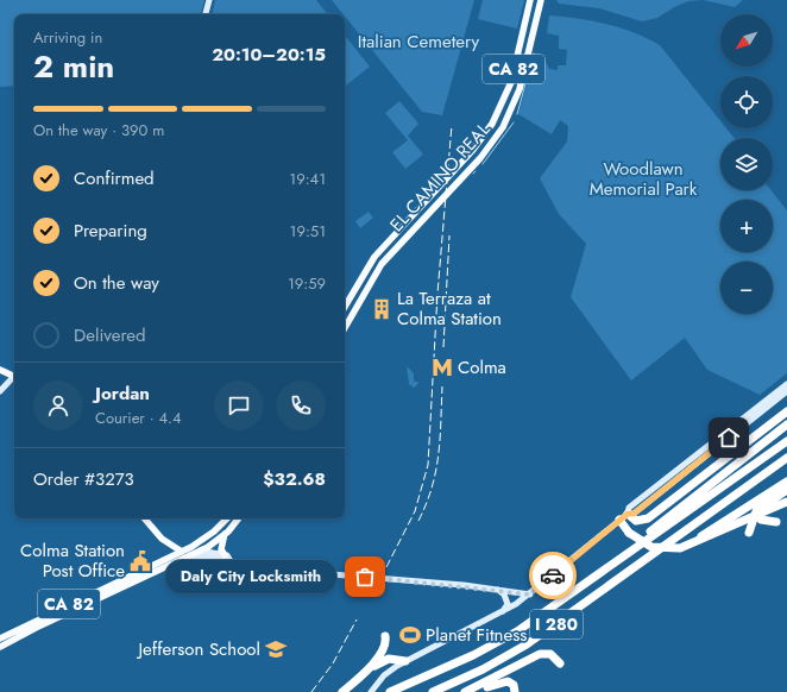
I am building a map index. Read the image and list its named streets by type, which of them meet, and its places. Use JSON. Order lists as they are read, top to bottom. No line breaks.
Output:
{"streets":{"highway":["I 280"],"main road":["CA 82","EL CAMINO REAL"]},"parks":["Italian Cemetery","Woodlawn Memorial Park"],"places":{"building":["La Terraza at Colma Station"],"metro station":["Colma"],"public building":["Colma Station Post Office"],"other":["Daly City Locksmith"],"sports":["Planet Fitness"],"school or university":["Jefferson School"]},"north":"bottom left","page":{"map_buttons":["+","−"],"heading":["2 min","Arriving in","20:10–20:15"],"panel":["Jordan","Courier · 4.4","Order #3273","$32.68"],"bar":"On the way · 390 m","list":[["Confirmed","19:41"],["Preparing","19:51"],["On the way","19:59"],"Delivered"],"bubble":"Daly City Locksmith"}}
